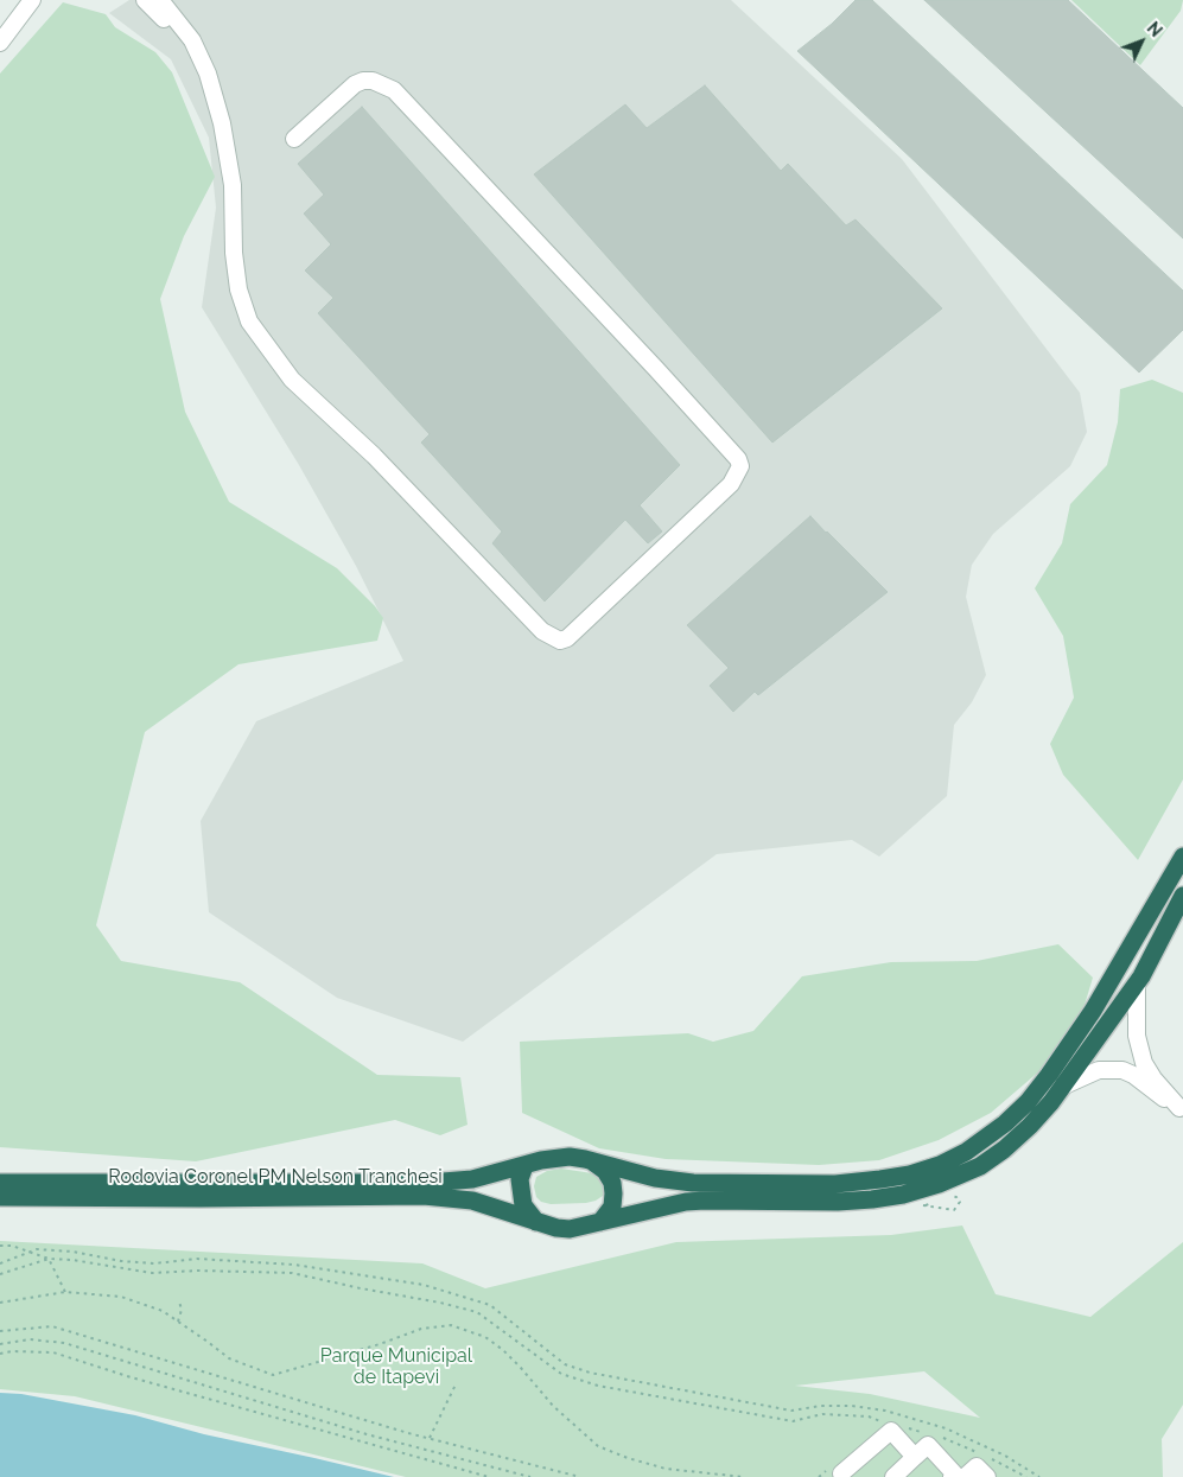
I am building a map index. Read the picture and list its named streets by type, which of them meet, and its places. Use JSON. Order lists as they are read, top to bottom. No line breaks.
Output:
{"streets":{"highway":["Rodovia Coronel PM Nelson Tranchesi"]},"parks":["Parque Municipal de Itapevi"],"north":"top right"}
